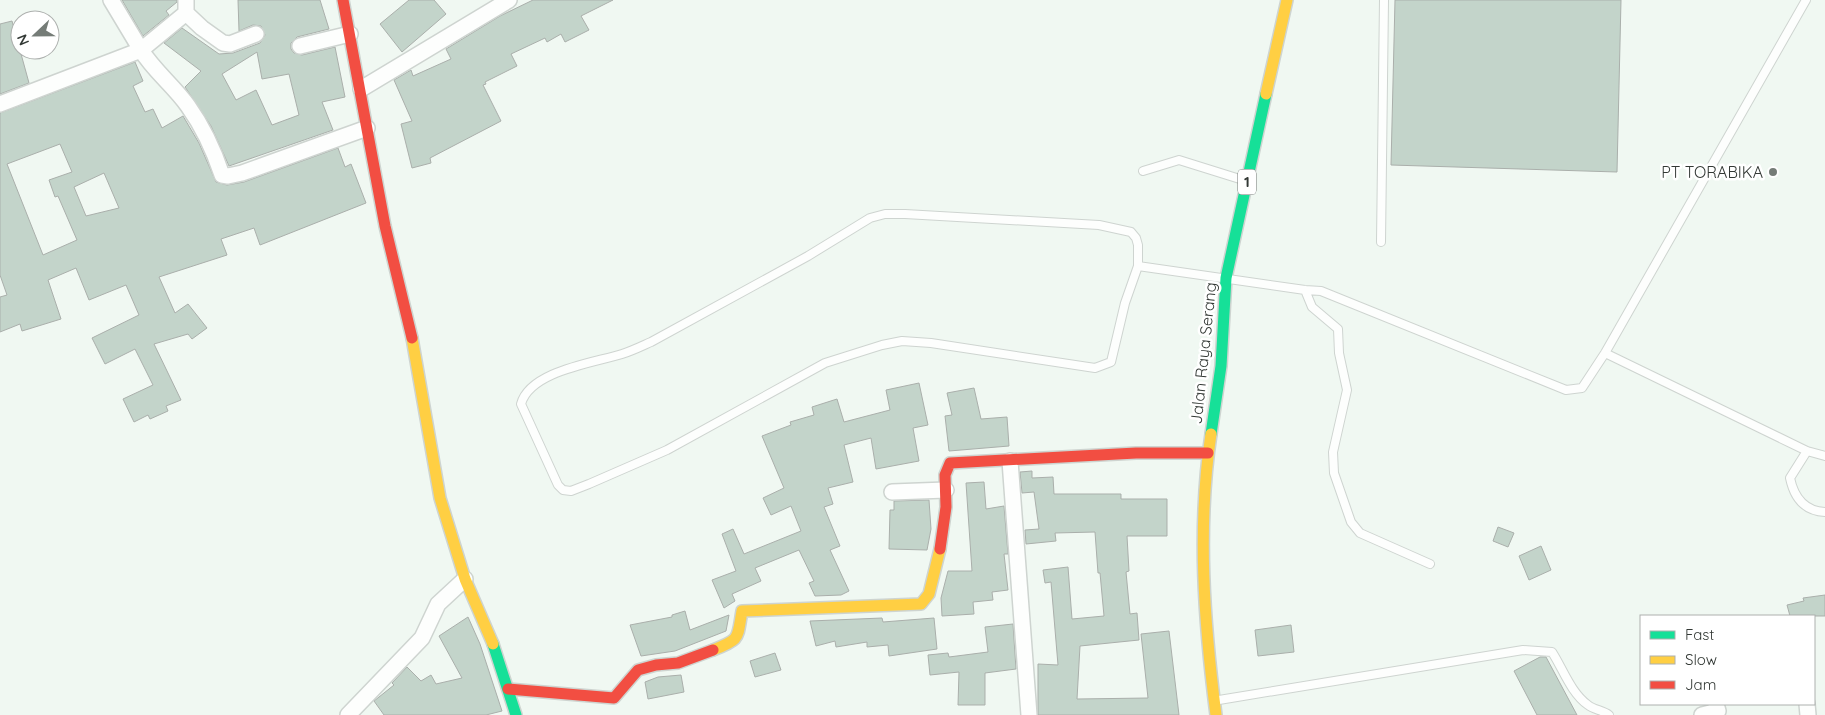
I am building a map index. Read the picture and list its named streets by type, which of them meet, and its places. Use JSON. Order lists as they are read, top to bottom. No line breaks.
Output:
{"streets":{"main road":["1","Jalan Raya Serang"]},"places":["PT TORABIKA"],"legend":["Fast","Slow","Jam"],"north":"left"}
